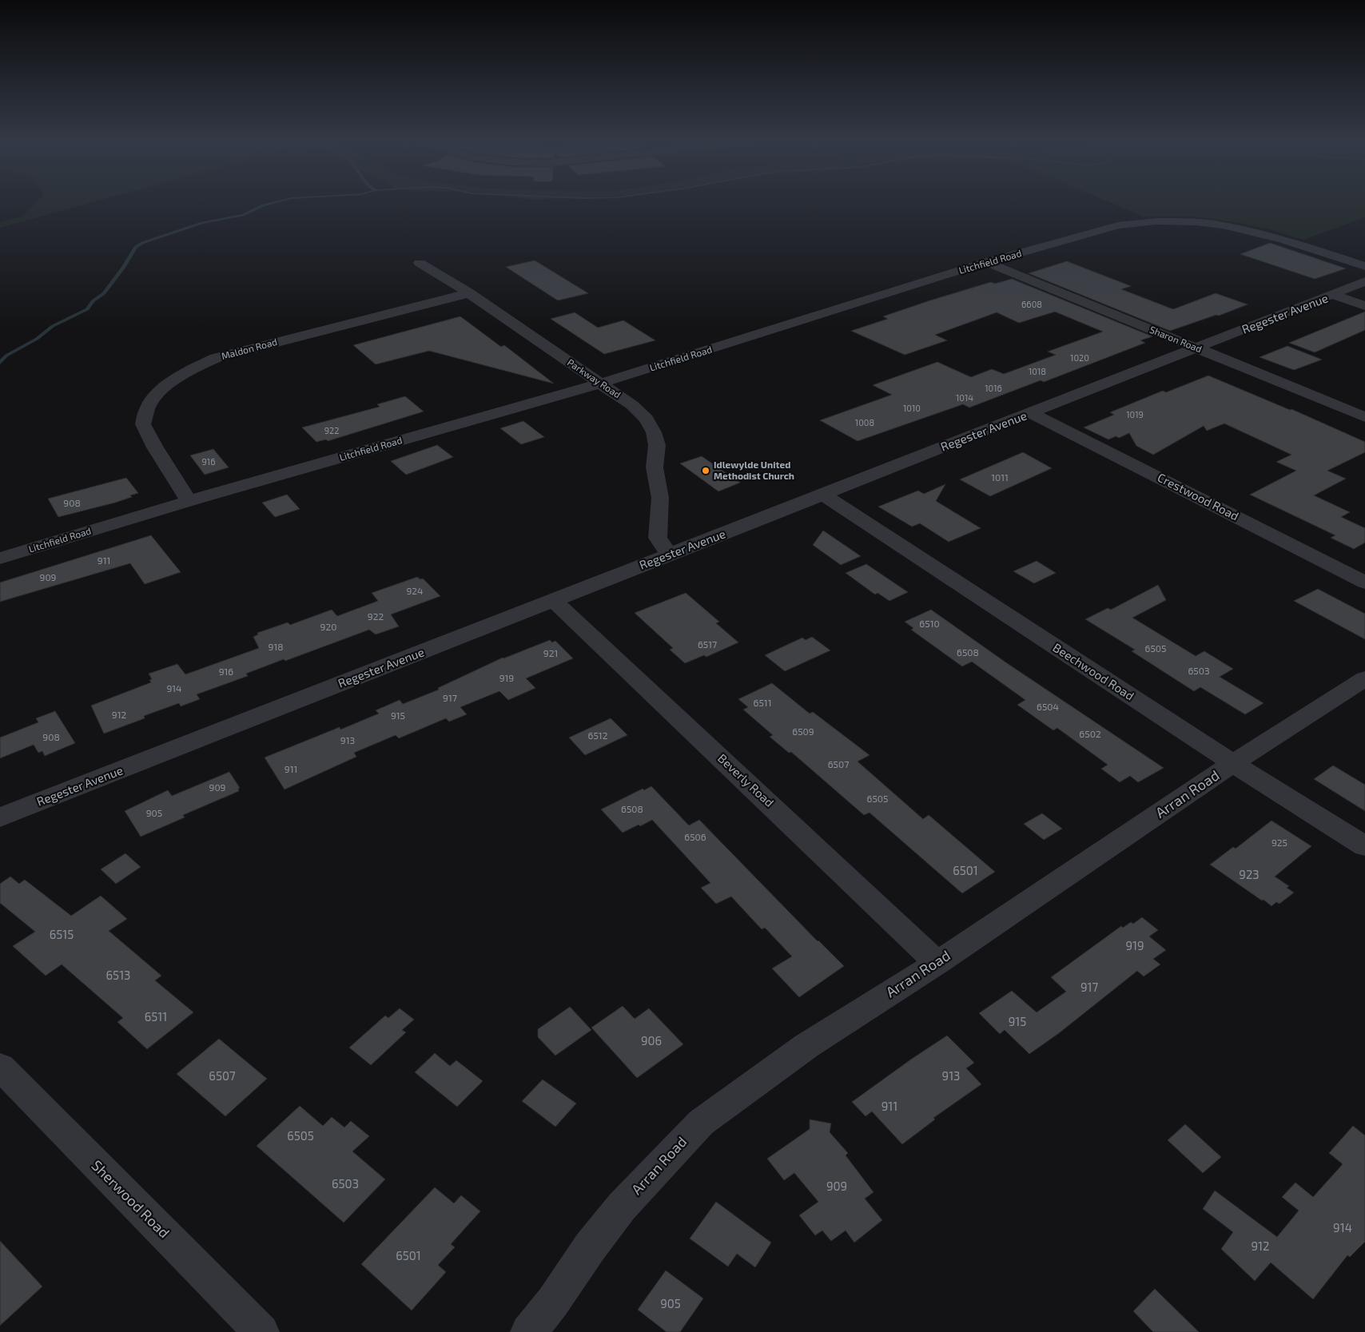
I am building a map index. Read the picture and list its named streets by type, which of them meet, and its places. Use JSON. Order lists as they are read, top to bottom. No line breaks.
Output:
{"streets":{"street":["Litchfield Road","Regester Avenue","Sharon Road","Maldon Road","Parkway Road","Crestwood Road","Beechwood Road","Beverly Road","Arran Road","Sherwood Road"]},"crossings":[["Litchfield Road","Sharon Road"],["Litchfield Road","Maldon Road"],["Litchfield Road","Parkway Road"],["Regester Avenue","Sharon Road"],["Regester Avenue","Parkway Road"],["Regester Avenue","Crestwood Road"],["Regester Avenue","Beechwood Road"],["Regester Avenue","Beverly Road"],["Maldon Road","Parkway Road"],["Beechwood Road","Arran Road"],["Beverly Road","Arran Road"]],"places":["Idlewylde United Methodist Church"],"house_numbers":["6608","1020","1018","1016","1014","1010","1019","1008","922","916","1011","908","911","909","924","922","6510","920","6517","918","6505","6508","921","6503","916","919","914","917","6511","6504","912","915","6509","6502","6512","908","913","6507","911","909","6505","6508","905","6506","925","6501","923","6515","919","6513","917","6511","915","906","6507","913","911","6505","6503","909","914","912","6501","905"]}
